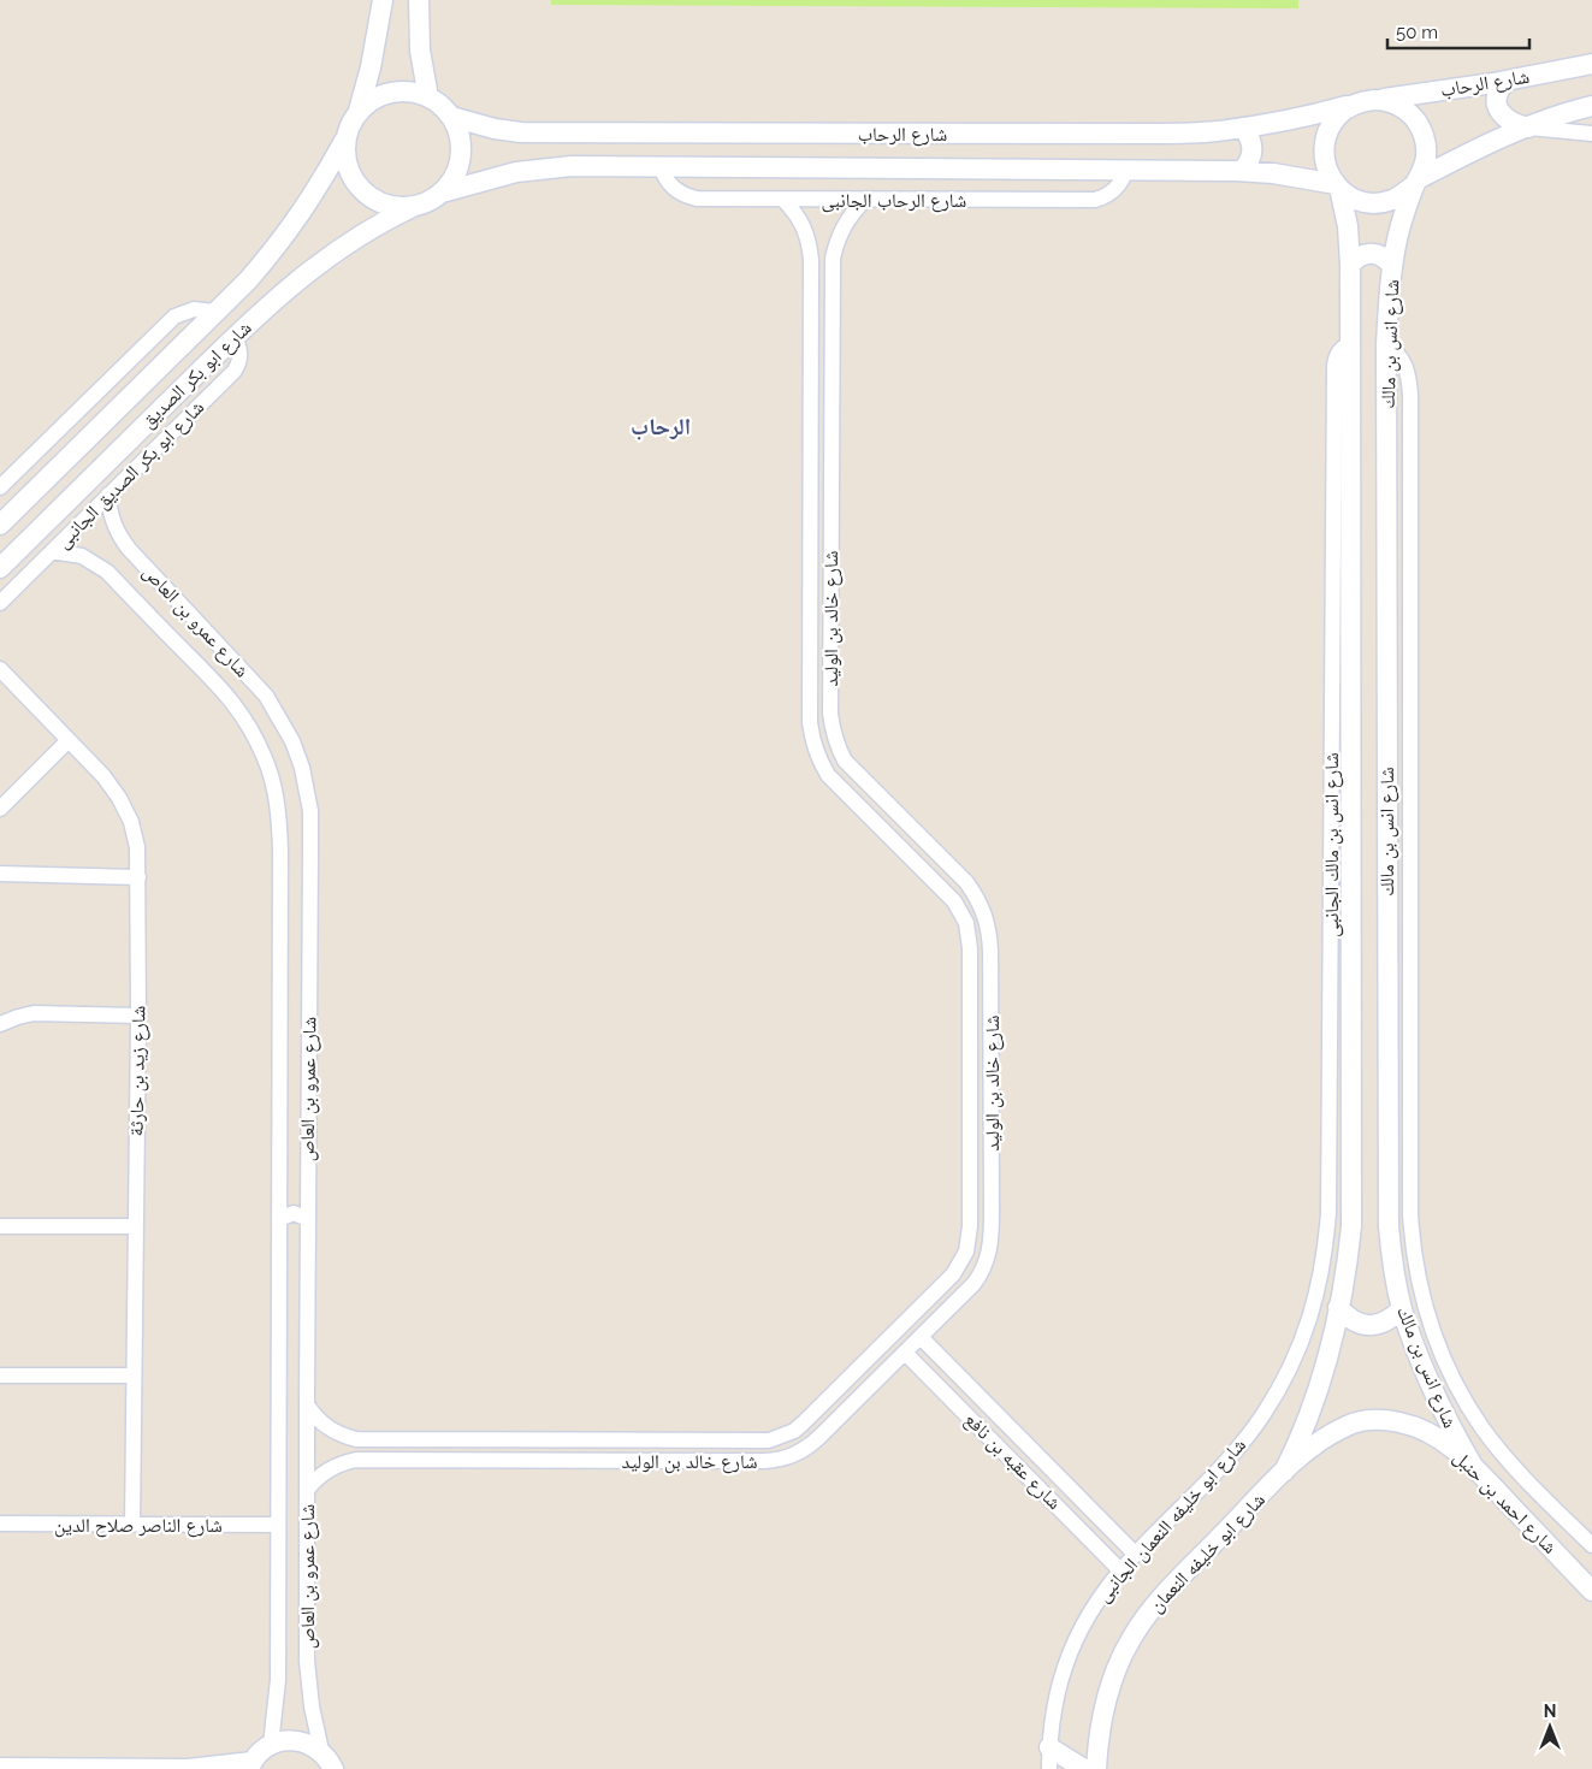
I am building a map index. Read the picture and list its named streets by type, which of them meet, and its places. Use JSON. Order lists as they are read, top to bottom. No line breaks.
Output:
{"streets":{"street":["شارع الرحاب","شارع الرحاب الجانبى","شارع انس بن مالك","شارع ابو بكر الصديق","شارع ابو بكر الصديق الجانبى","شارع خالد بن الوليد","شارع عمرو بن العاص","شارع انس بن مالك الجانبى","شارع زيد بن حارثة","شارع عقبه بن نافع","شارع احمد بن حنبل","شارع ابو خليفه النعمان الجانبى","شارع الناصر صلاح الدين","شارع ابو خليفه النعمان"]},"crossings":[["شارع الرحاب","شارع الرحاب الجانبى"],["شارع الرحاب","شارع انس بن مالك"],["شارع الرحاب","شارع ابو بكر الصديق"],["شارع الرحاب الجانبى","شارع خالد بن الوليد"],["شارع انس بن مالك","شارع انس بن مالك الجانبى"],["شارع انس بن مالك","شارع احمد بن حنبل"],["شارع انس بن مالك","شارع ابو خليفه النعمان"],["شارع ابو بكر الصديق","شارع ابو بكر الصديق الجانبى"],["شارع ابو بكر الصديق الجانبى","شارع عمرو بن العاص"],["شارع خالد بن الوليد","شارع عمرو بن العاص"],["شارع خالد بن الوليد","شارع عقبه بن نافع"],["شارع عمرو بن العاص","شارع الناصر صلاح الدين"],["شارع انس بن مالك الجانبى","شارع ابو خليفه النعمان الجانبى"],["شارع زيد بن حارثة","شارع الناصر صلاح الدين"],["شارع عقبه بن نافع","شارع ابو خليفه النعمان الجانبى"],["شارع احمد بن حنبل","شارع ابو خليفه النعمان"]],"districts":["الرحاب"],"scale_bar":"50 m","north":"top"}
